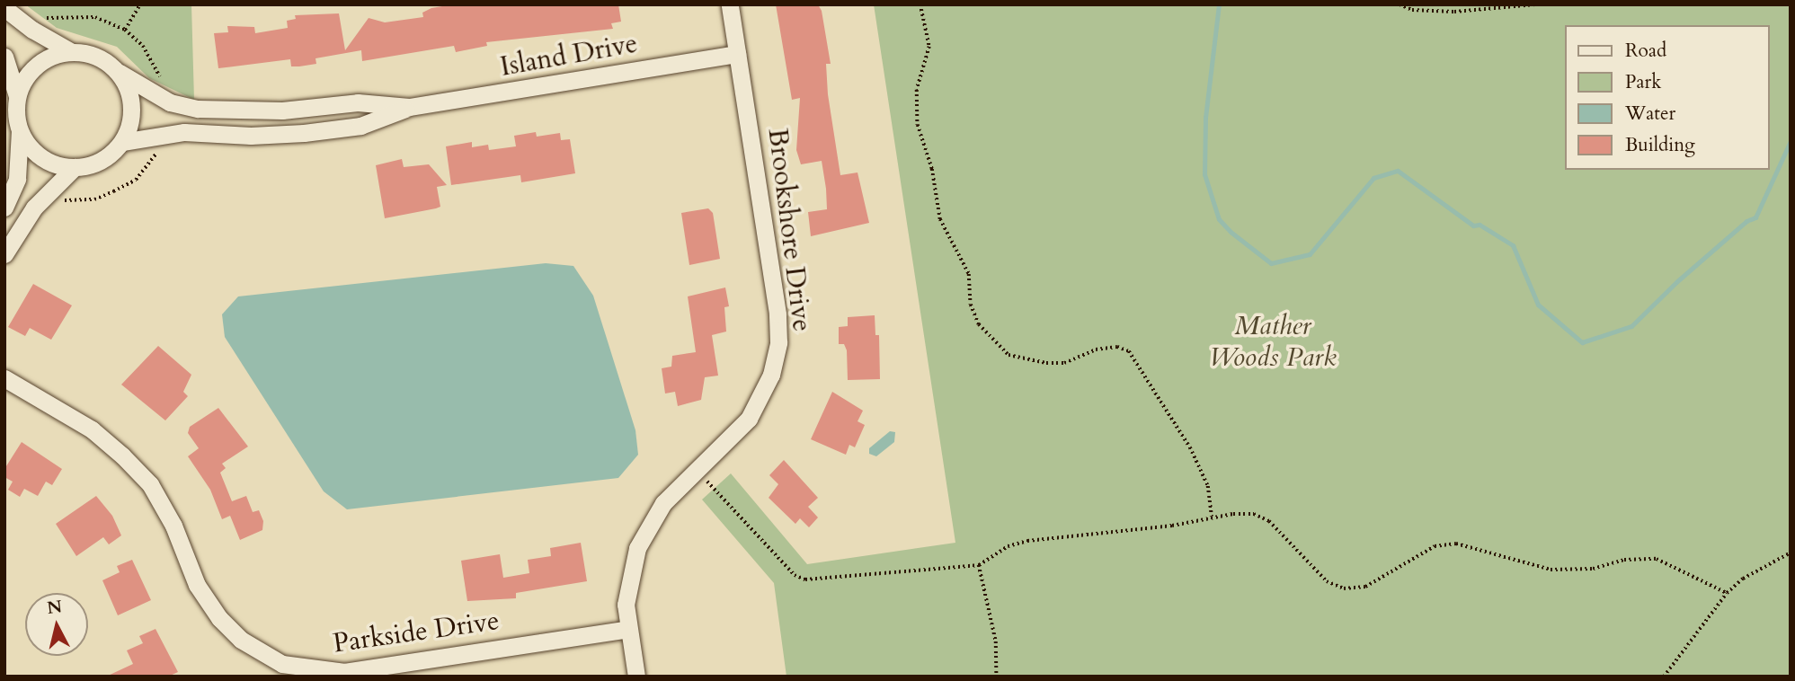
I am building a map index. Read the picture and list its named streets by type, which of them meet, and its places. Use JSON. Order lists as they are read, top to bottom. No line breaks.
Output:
{"streets":{"street":["Island Drive","Brookshore Drive","Parkside Drive"]},"crossings":[["Island Drive","Brookshore Drive"],["Brookshore Drive","Parkside Drive"]],"parks":["Mather Woods Park"],"legend":["Road","Park","Water","Building"],"north":"top"}
